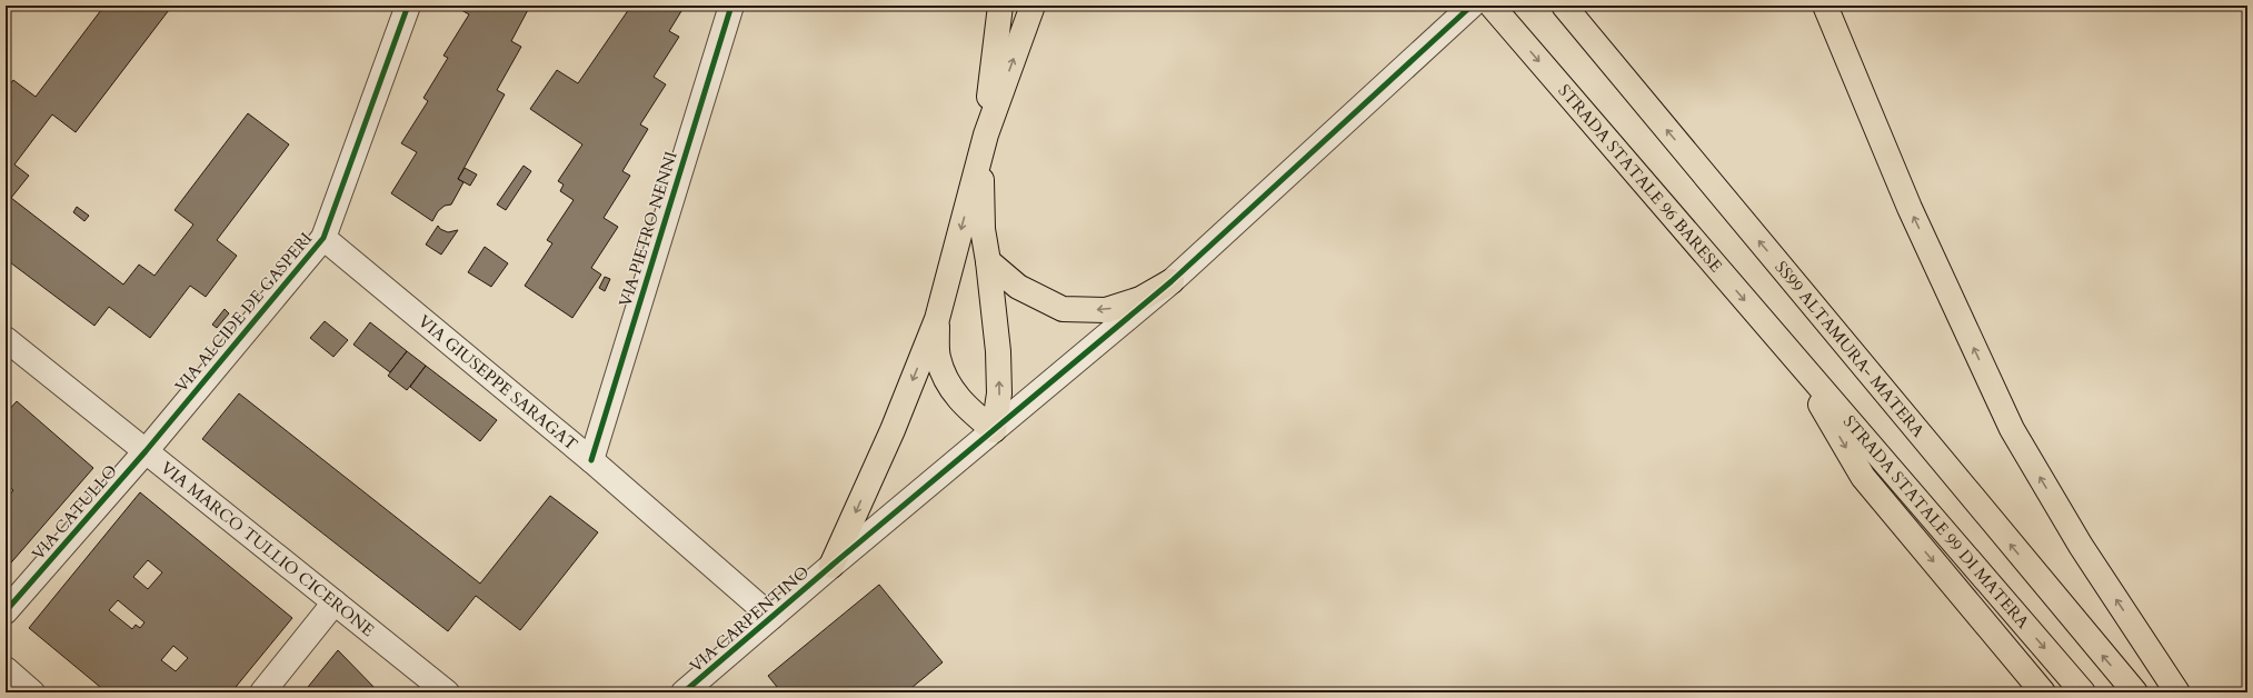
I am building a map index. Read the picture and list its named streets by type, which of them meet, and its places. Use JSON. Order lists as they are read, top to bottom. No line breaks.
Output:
{"streets":{"highway":["STRADA STATALE 96 BARESE","SS99 ALTAMURA- MATERA","STRADA STATALE 99 DI MATERA"],"street":["VIA PIETRO NENNI","VIA ALCIDE DE GASPERI","VIA GIUSEPPE SARAGAT","VIA CATULLO","VIA MARCO TULLIO CICERONE","VIA CARPENTINO"]},"crossings":[["STRADA STATALE 96 BARESE","STRADA STATALE 99 DI MATERA"],["VIA PIETRO NENNI","VIA GIUSEPPE SARAGAT"],["VIA ALCIDE DE GASPERI","VIA GIUSEPPE SARAGAT"],["VIA ALCIDE DE GASPERI","VIA CATULLO"],["VIA ALCIDE DE GASPERI","VIA MARCO TULLIO CICERONE"],["VIA GIUSEPPE SARAGAT","VIA CARPENTINO"],["VIA CATULLO","VIA MARCO TULLIO CICERONE"]]}
